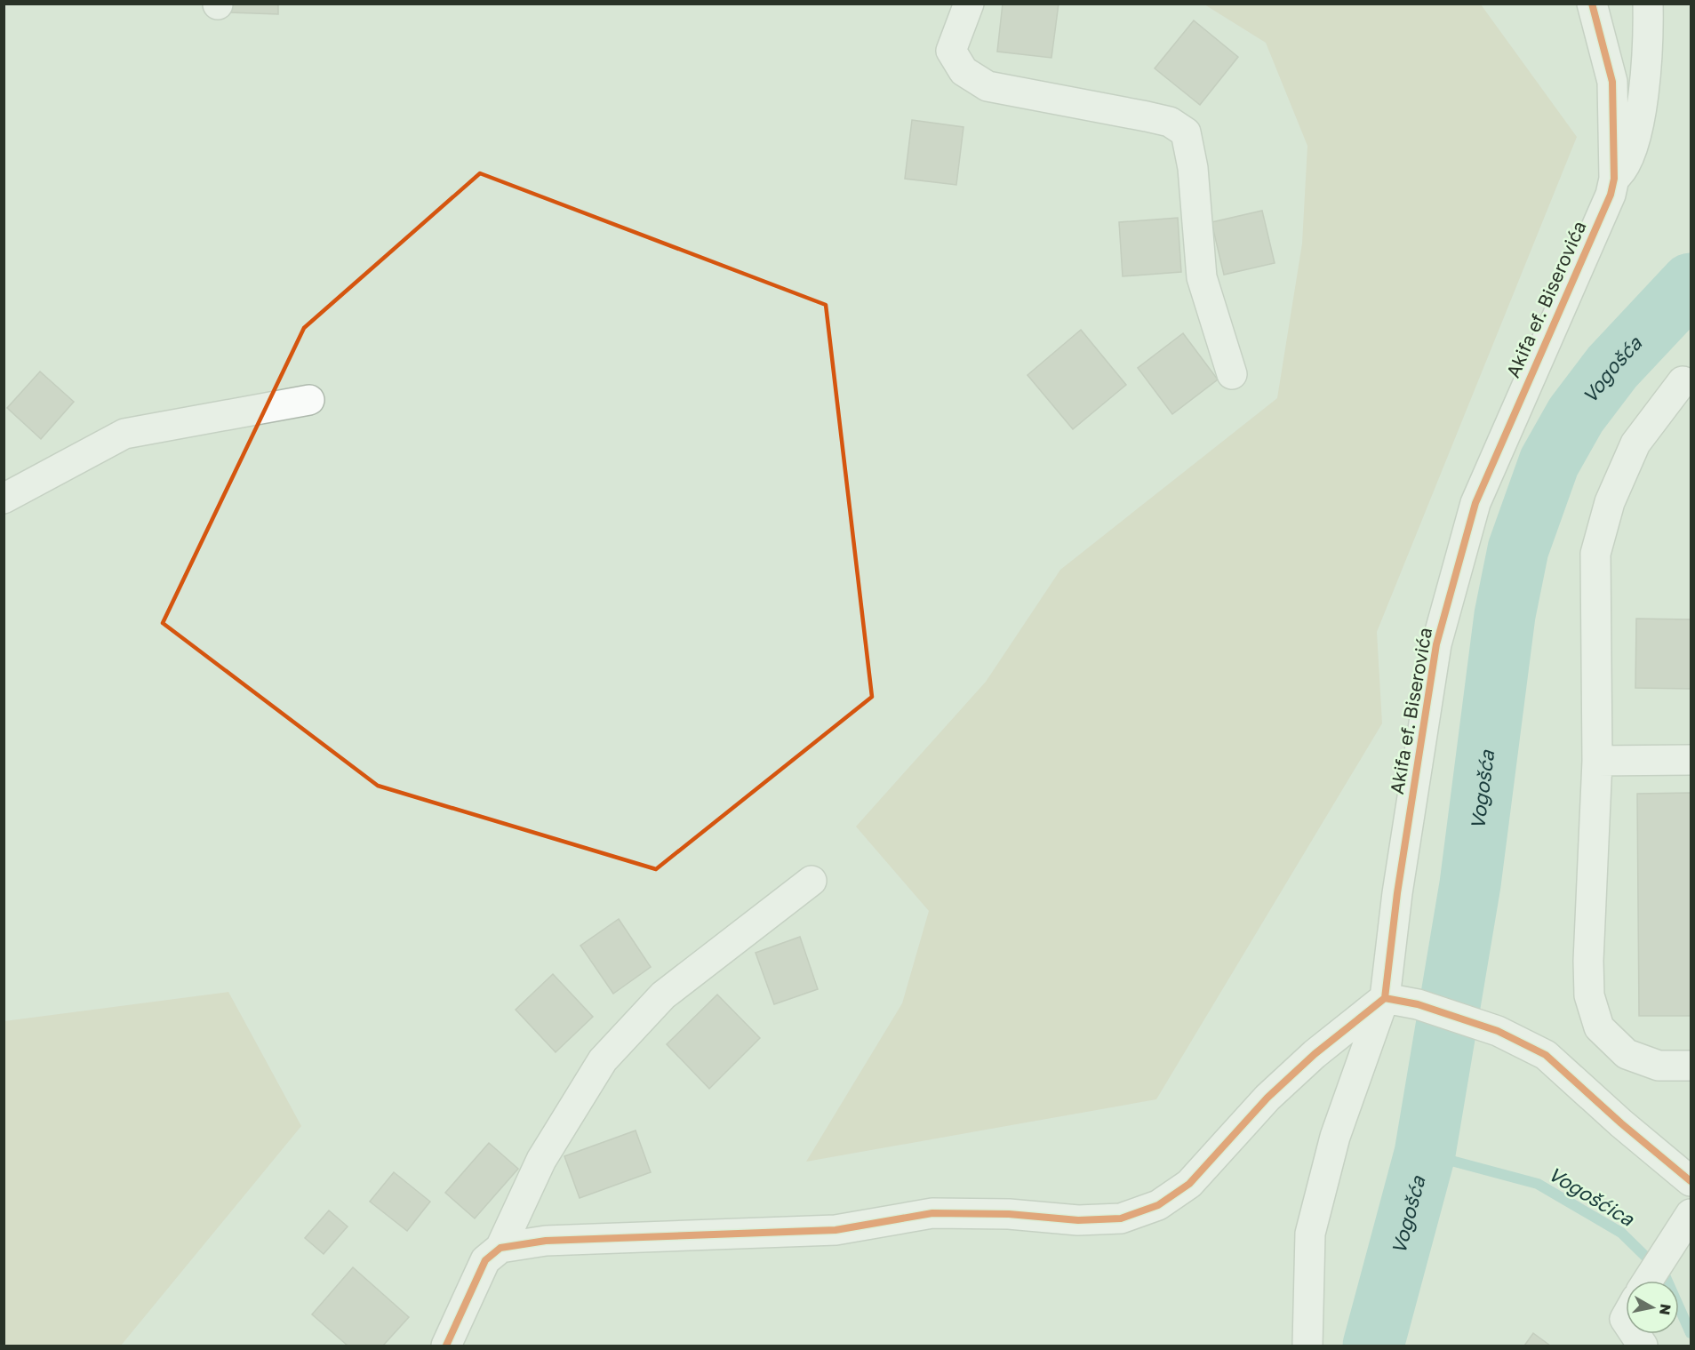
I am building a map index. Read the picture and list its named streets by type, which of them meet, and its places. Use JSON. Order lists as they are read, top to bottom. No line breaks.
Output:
{"streets":{"street":["Akifa ef. Biserovića"]},"water":["Vogošća","Vogošćica"],"north":"right"}
